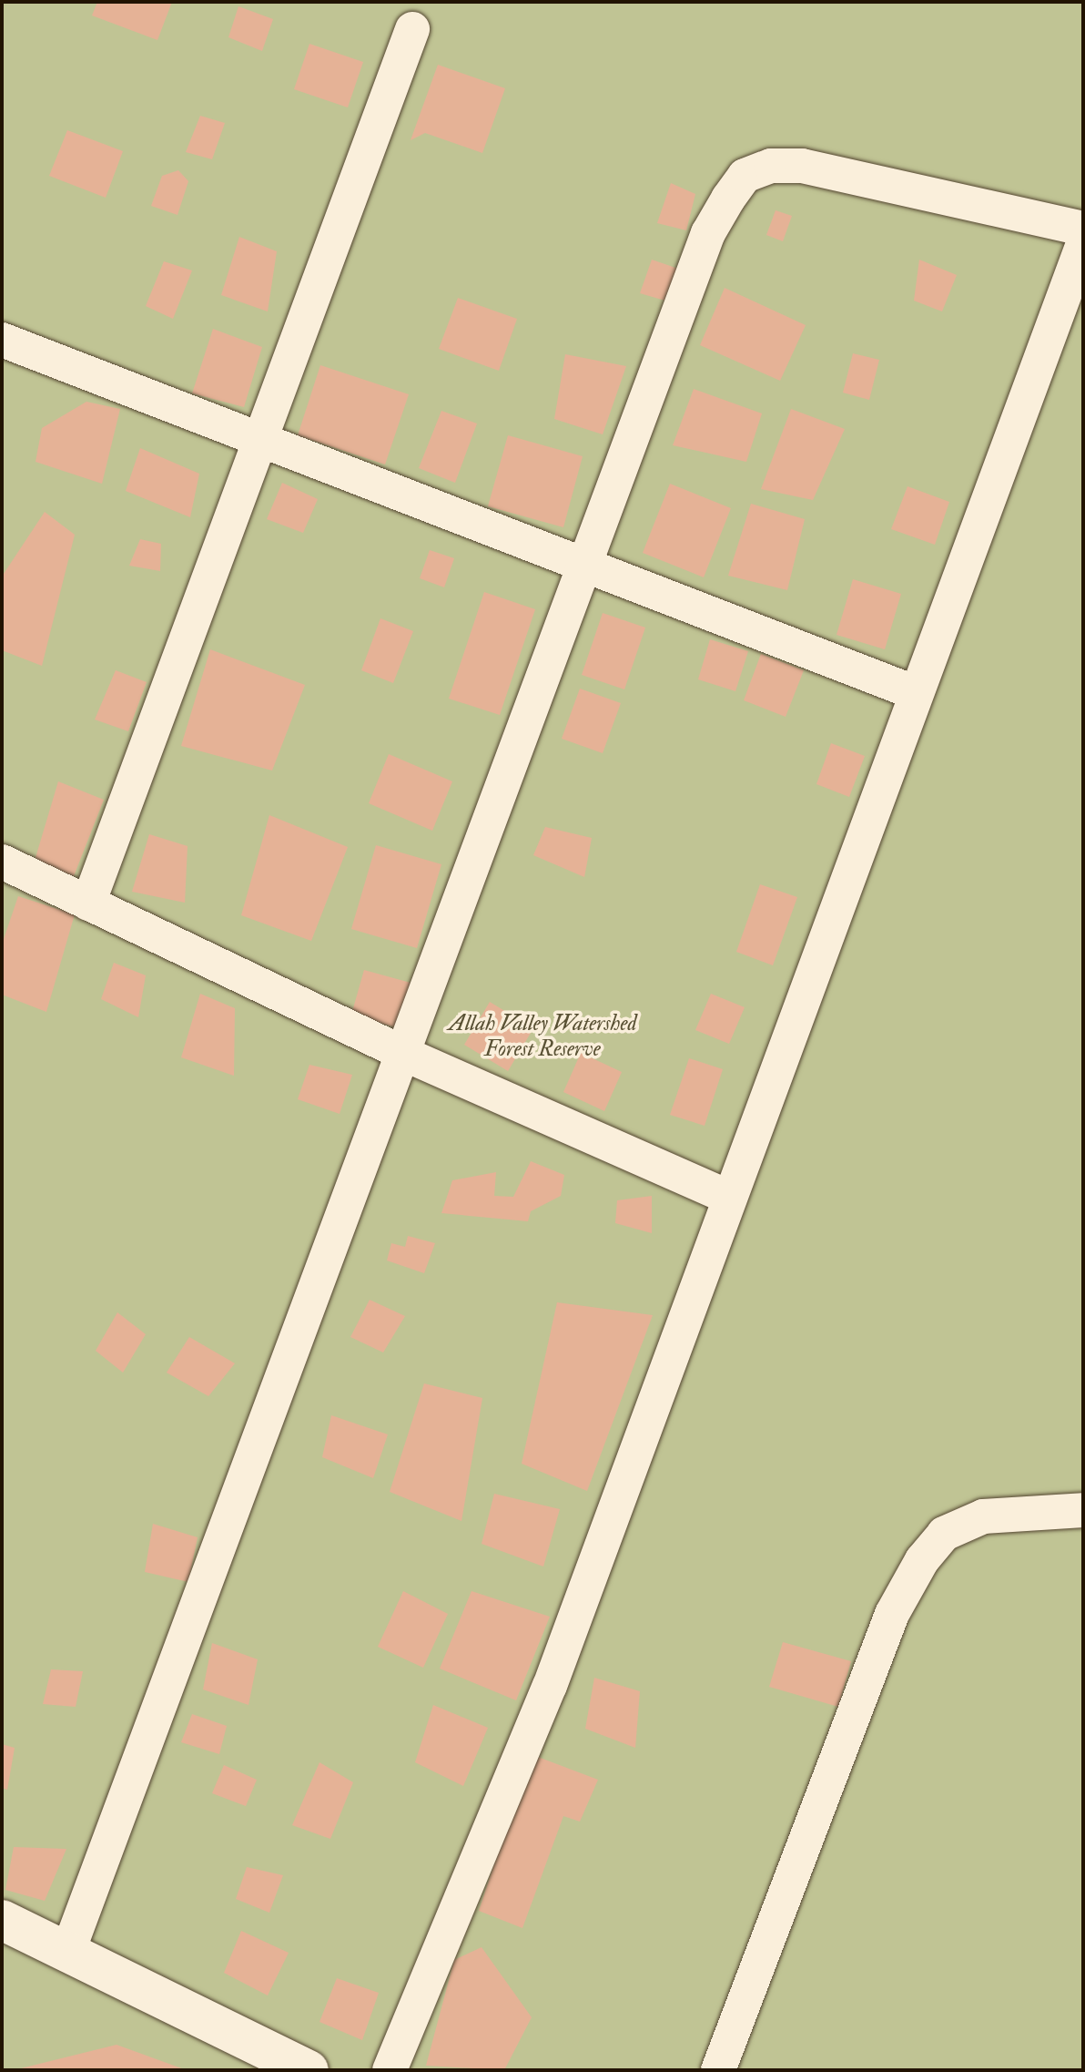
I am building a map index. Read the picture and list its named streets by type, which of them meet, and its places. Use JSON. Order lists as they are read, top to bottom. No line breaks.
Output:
{"parks":["Allah Valley Watershed Forest Reserve"]}
